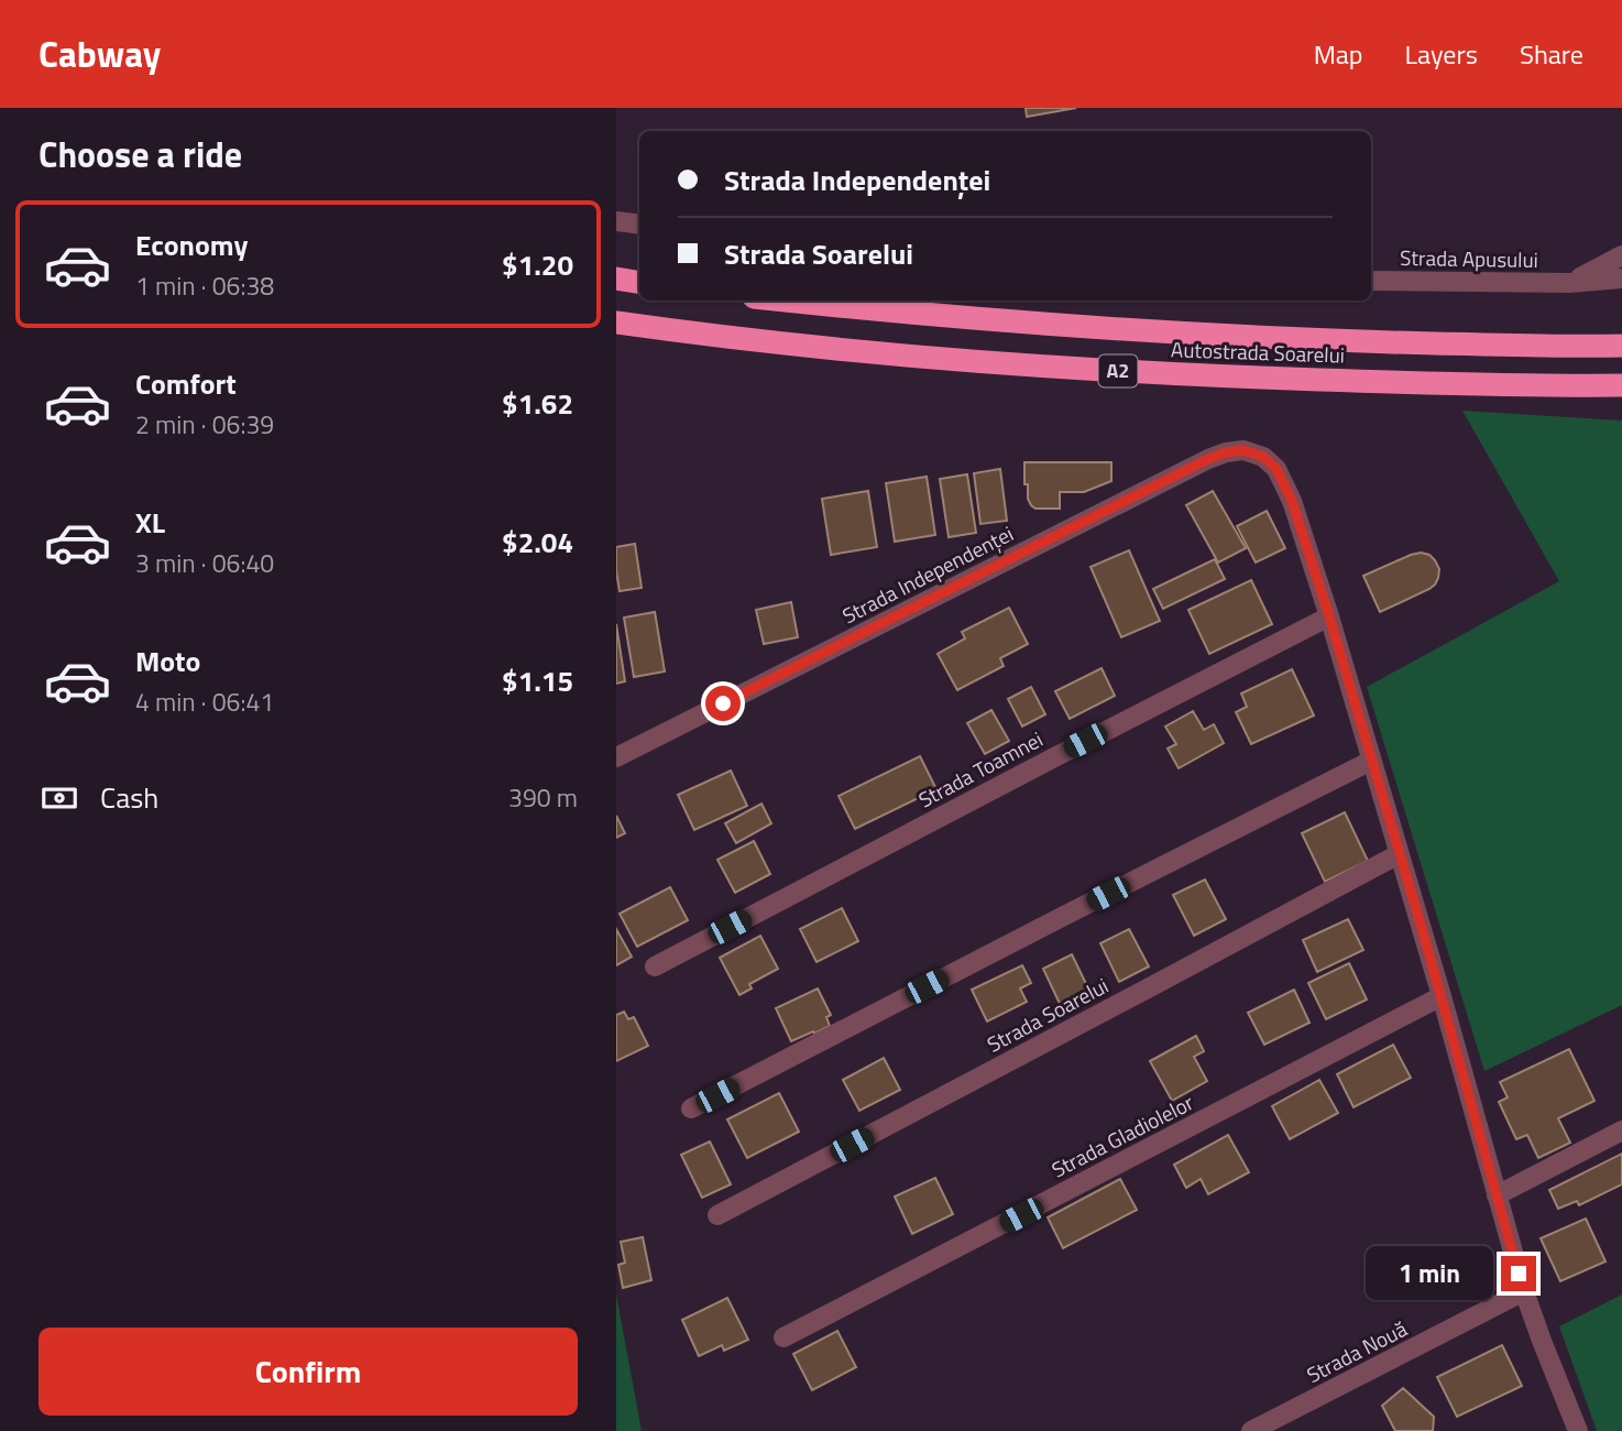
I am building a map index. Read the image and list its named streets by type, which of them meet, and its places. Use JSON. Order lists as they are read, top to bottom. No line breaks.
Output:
{"streets":{"highway":["Autostrada Soarelui","A2"],"street":["Strada Apusului","Strada Independenței","Strada Toamnei","Strada Soarelui","Strada Gladiolelor","Strada Nouă"]},"crossings":[["Strada Independenței","Strada Toamnei"]],"page":{"header":"Cabway","nav":["Map","Layers","Share"],"heading":"Choose a ride","banner":["Strada Independenței","Strada Soarelui"],"list":[{"name":"Economy","note":"1 min · 06:38","value":"$1.20"},{"name":"Comfort","note":"2 min · 06:39","value":"$1.62"},{"name":"XL","note":"3 min · 06:40","value":"$2.04"},{"name":"Moto","note":"4 min · 06:41","value":"$1.15"}],"pay":["Cash","390 m"],"bubble":"1 min","buttons":"Confirm"}}
